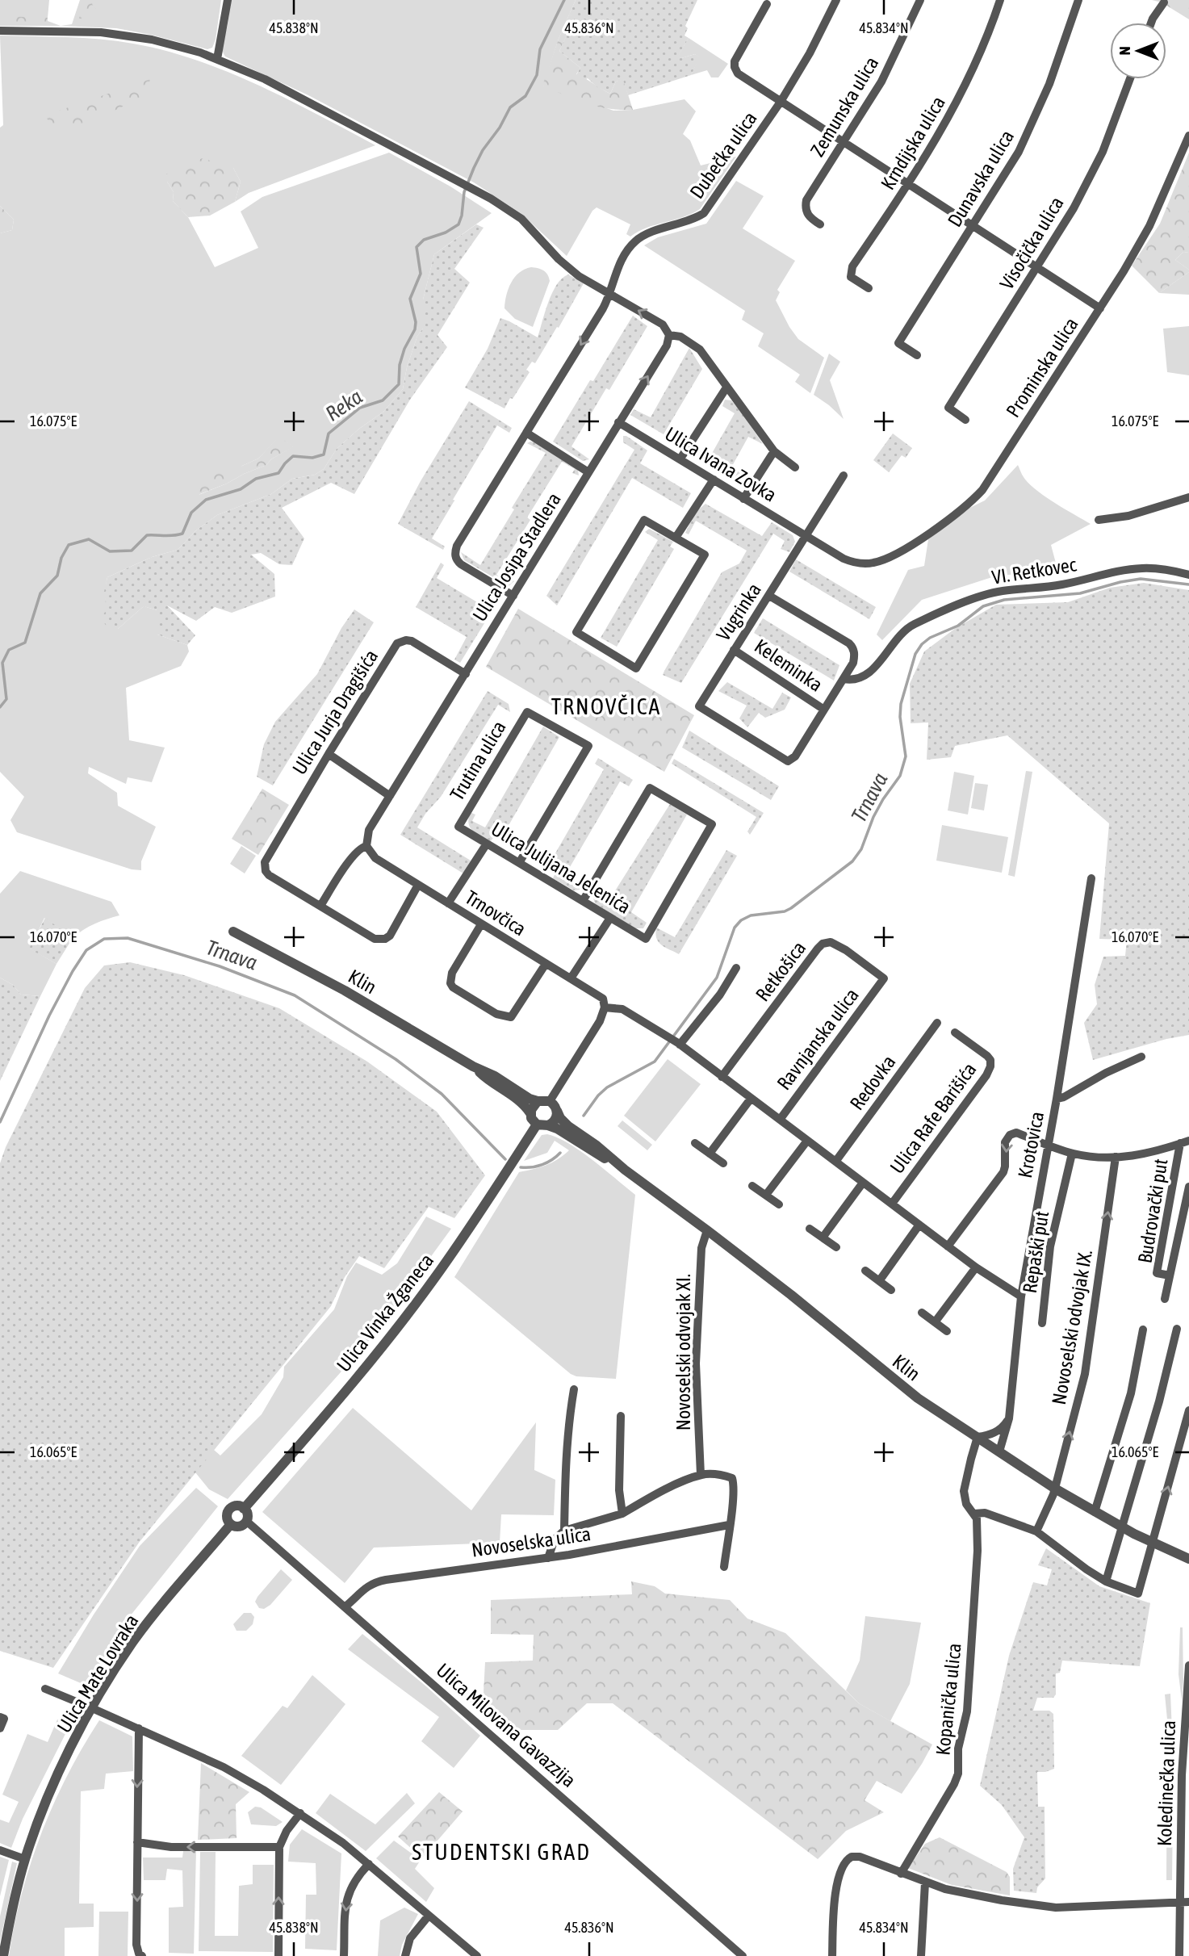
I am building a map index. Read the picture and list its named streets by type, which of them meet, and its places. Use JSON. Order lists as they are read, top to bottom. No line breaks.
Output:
{"streets":{"street":["Zemunska ulica","Krndijska ulica","Dubečka ulica","Dunavska ulica","Visočička ulica","Prominska ulica","Ulica Ivana Zovka","Ulica Josipa Stadlera","VI. Retkovec","Vugrinka","Keleminka","Ulica Jurja Dragišića","Trutina ulica","Ulica Julijana Jelenića","Trnovčica","Retkošica","Klin","Ravnjanska ulica","Redovka","Ulica Rafe Barišića","Krotovica","Budrovački put","Repaški put","Ulica Vinka Žganeca","Novoselski odvojak IX.","Novoselski odvojak XI.","Novoselska ulica","Ulica Mate Lovraka","Kopanička ulica","Ulica Milovana Gavazzija","Koledinečka ulica"]},"crossings":[["Dubečka ulica","Ulica Josipa Stadlera"],["Prominska ulica","Ulica Ivana Zovka"],["Ulica Ivana Zovka","Ulica Josipa Stadlera"],["Ulica Ivana Zovka","Vugrinka"],["Ulica Josipa Stadlera","Ulica Jurja Dragišića"],["Ulica Josipa Stadlera","Trnovčica"],["Vugrinka","Keleminka"],["Trutina ulica","Ulica Julijana Jelenića"],["Retkošica","Ravnjanska ulica"],["Klin","Krotovica"],["Klin","Ulica Vinka Žganeca"],["Klin","Novoselski odvojak IX."],["Klin","Novoselski odvojak XI."],["Klin","Kopanička ulica"],["Ulica Vinka Žganeca","Ulica Mate Lovraka"],["Ulica Vinka Žganeca","Ulica Milovana Gavazzija"],["Novoselska ulica","Ulica Milovana Gavazzija"],["Ulica Mate Lovraka","Ulica Milovana Gavazzija"]],"districts":["TRNOVČICA","STUDENTSKI GRAD"],"water":["Reka","Trnava"],"north":"left","coordinates":["45.838°N","45.836°N","45.834°N","16.075°E","16.070°E","16.065°E"]}
